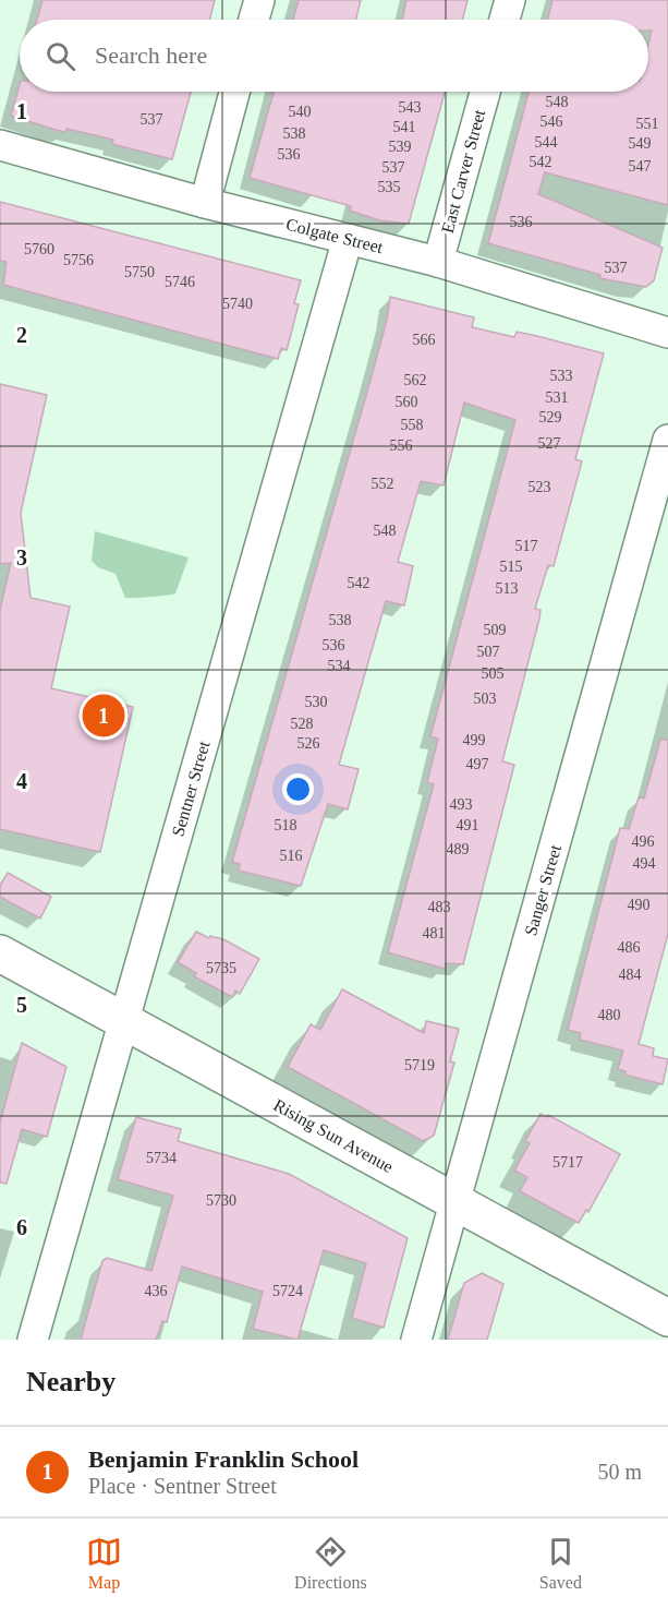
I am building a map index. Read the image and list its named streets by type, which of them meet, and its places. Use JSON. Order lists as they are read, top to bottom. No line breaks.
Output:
{"streets":{"main road":["Rising Sun Avenue"],"street":["East Carver Street","Colgate Street","Sentner Street","Sanger Street"]},"crossings":[["East Carver Street","Colgate Street"],["Colgate Street","Sentner Street"],["Sentner Street","Rising Sun Avenue"],["Sanger Street","Rising Sun Avenue"]],"house_numbers":["548","543","540","537","546","551","541","538","544","549","539","536","542","547","537","535","536","5760","5756","537","5750","5746","5740","566","533","562","531","560","529","558","527","556","552","523","548","517","515","542","513","538","509","536","507","534","505","503","530","528","499","526","497","493","518","491","496","489","516","494","490","483","481","486","5735","484","480","5719","5734","5717","5730","436","5724"],"page":{"search":"Search here","pins":"1","heading":"Nearby","list":[{"mark":"1","name":"Benjamin Franklin School","note":"Place · Sentner Street","value":"50 m"}],"nav":["Map","Directions","Saved"]},"grid":{"rows":["1","2","3","4","5","6"]}}
